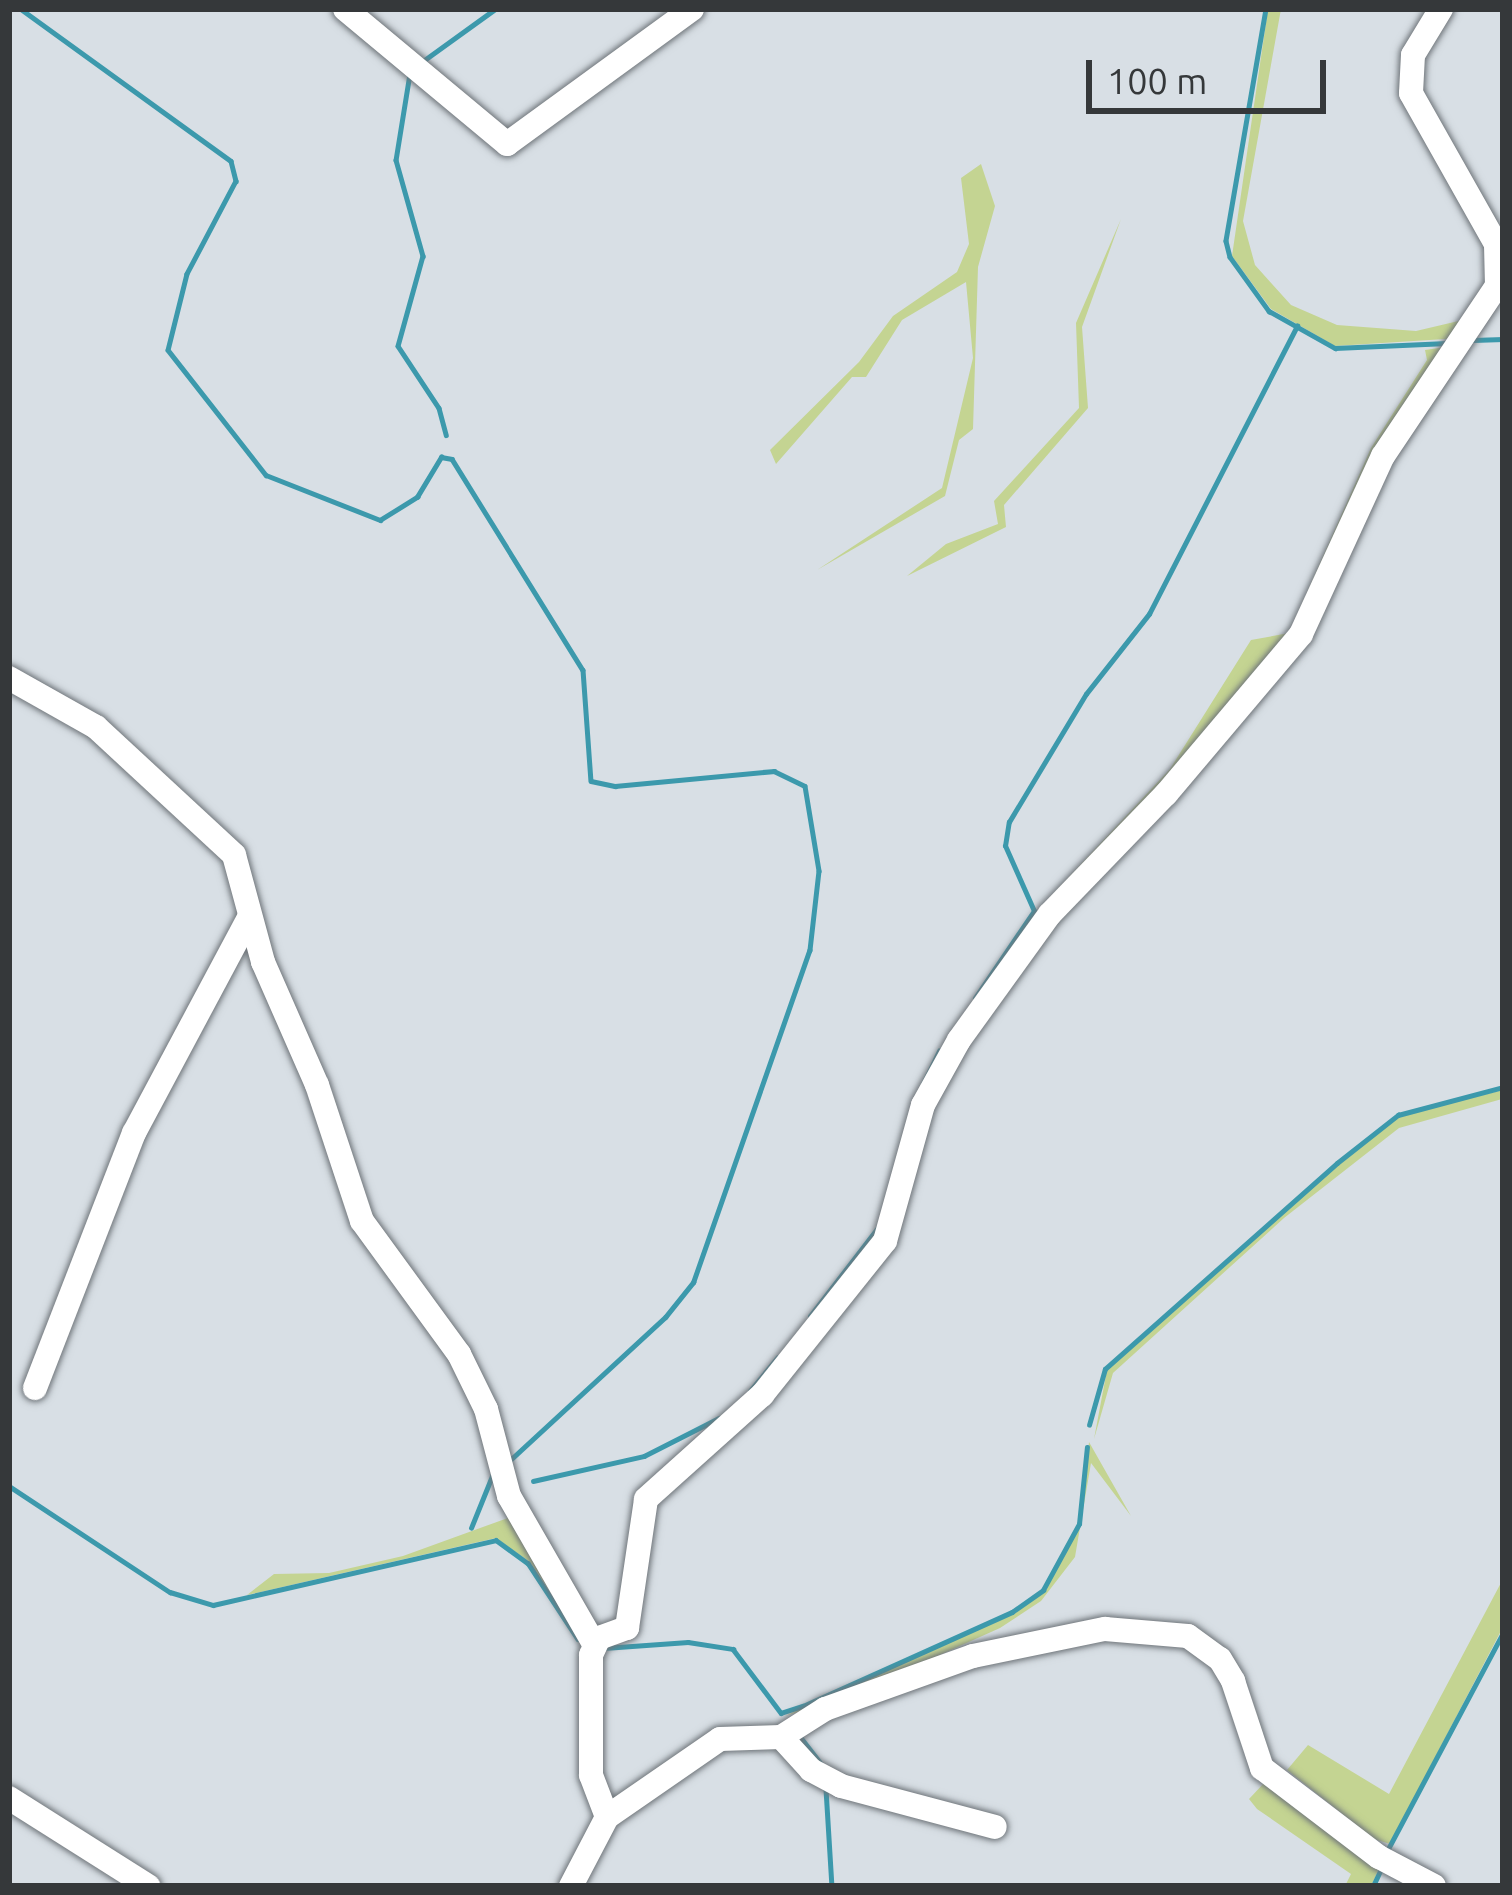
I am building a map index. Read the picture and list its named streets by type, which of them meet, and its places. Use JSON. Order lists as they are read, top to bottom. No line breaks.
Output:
{"scale_bar":"100 m"}
